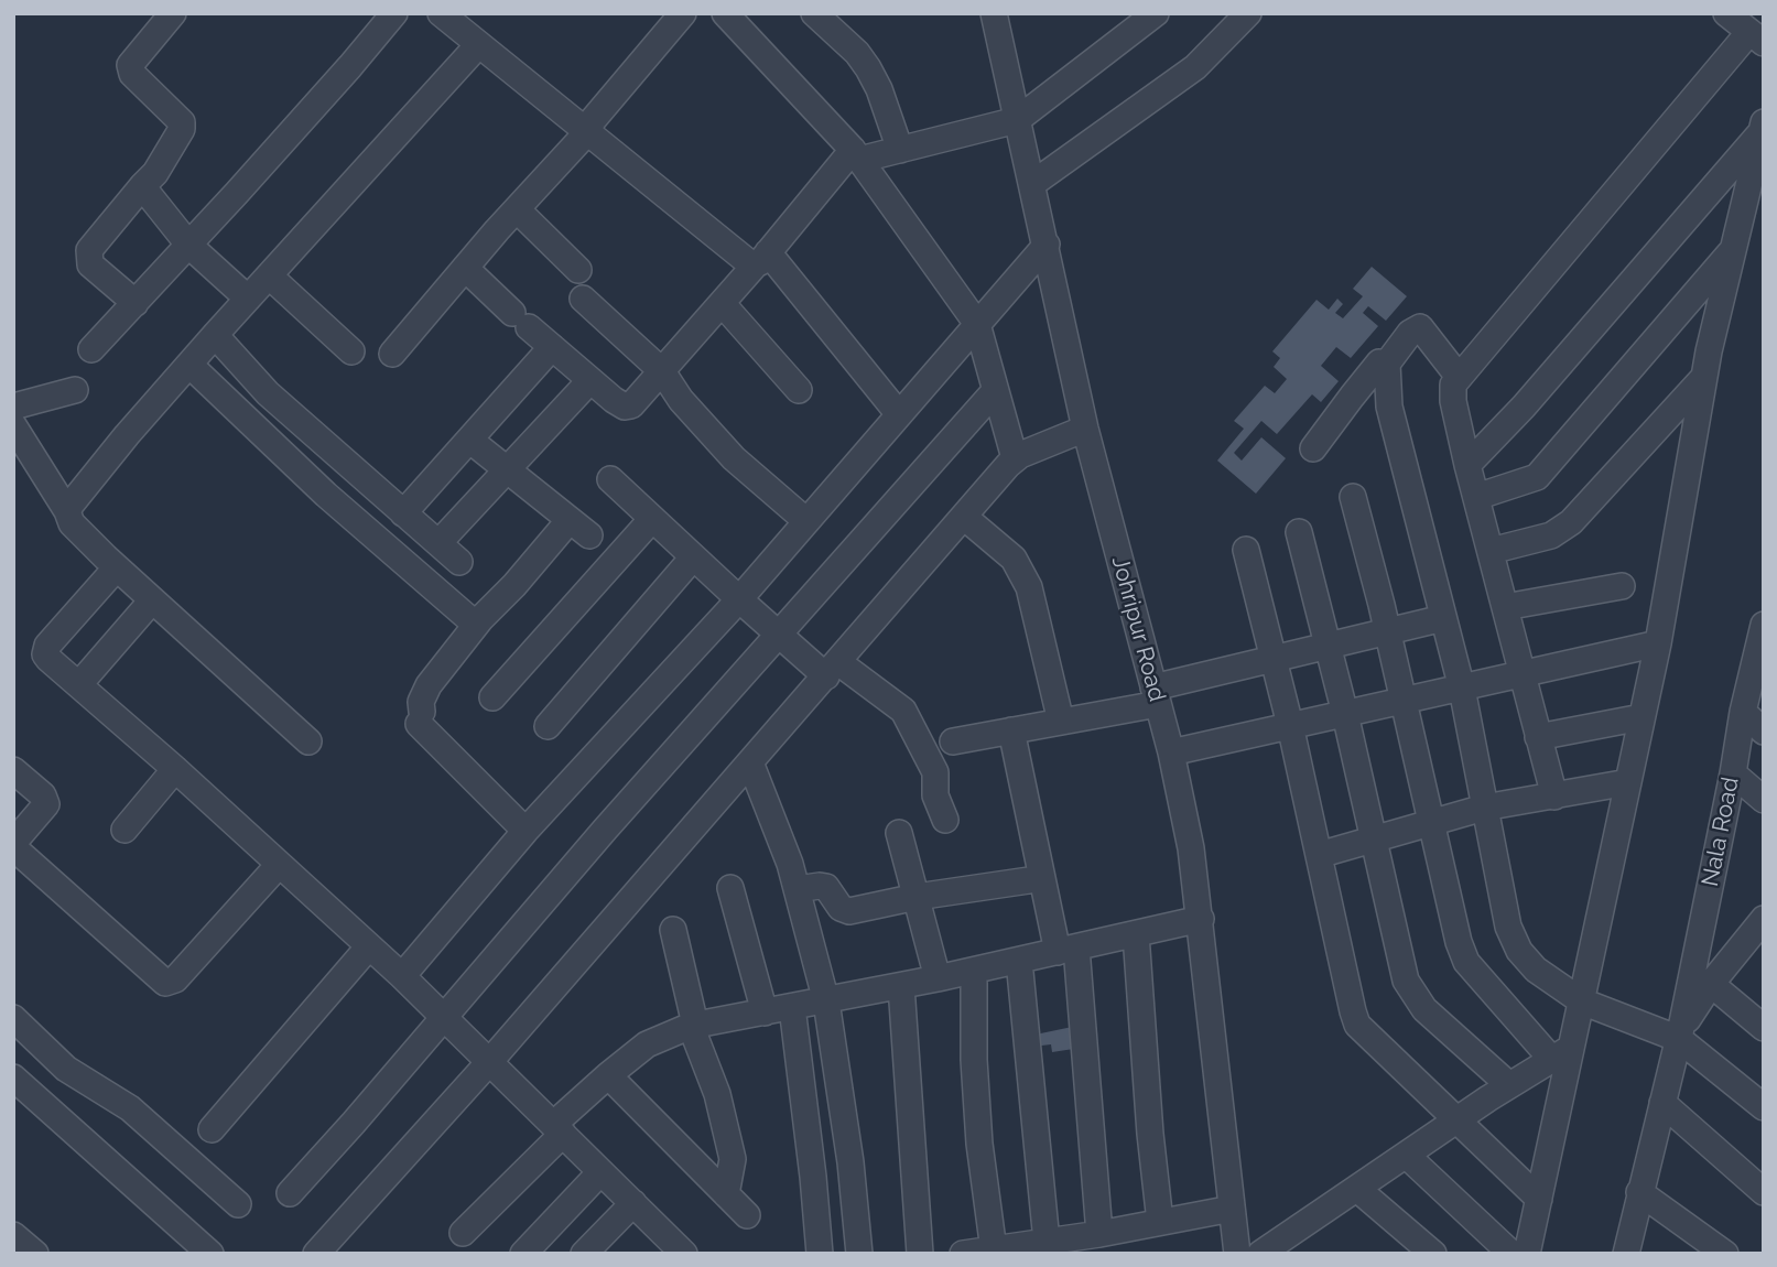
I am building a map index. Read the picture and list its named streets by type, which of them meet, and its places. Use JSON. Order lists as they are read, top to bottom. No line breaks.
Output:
{"streets":{"street":["Johripur Road","Nala Road"]}}
